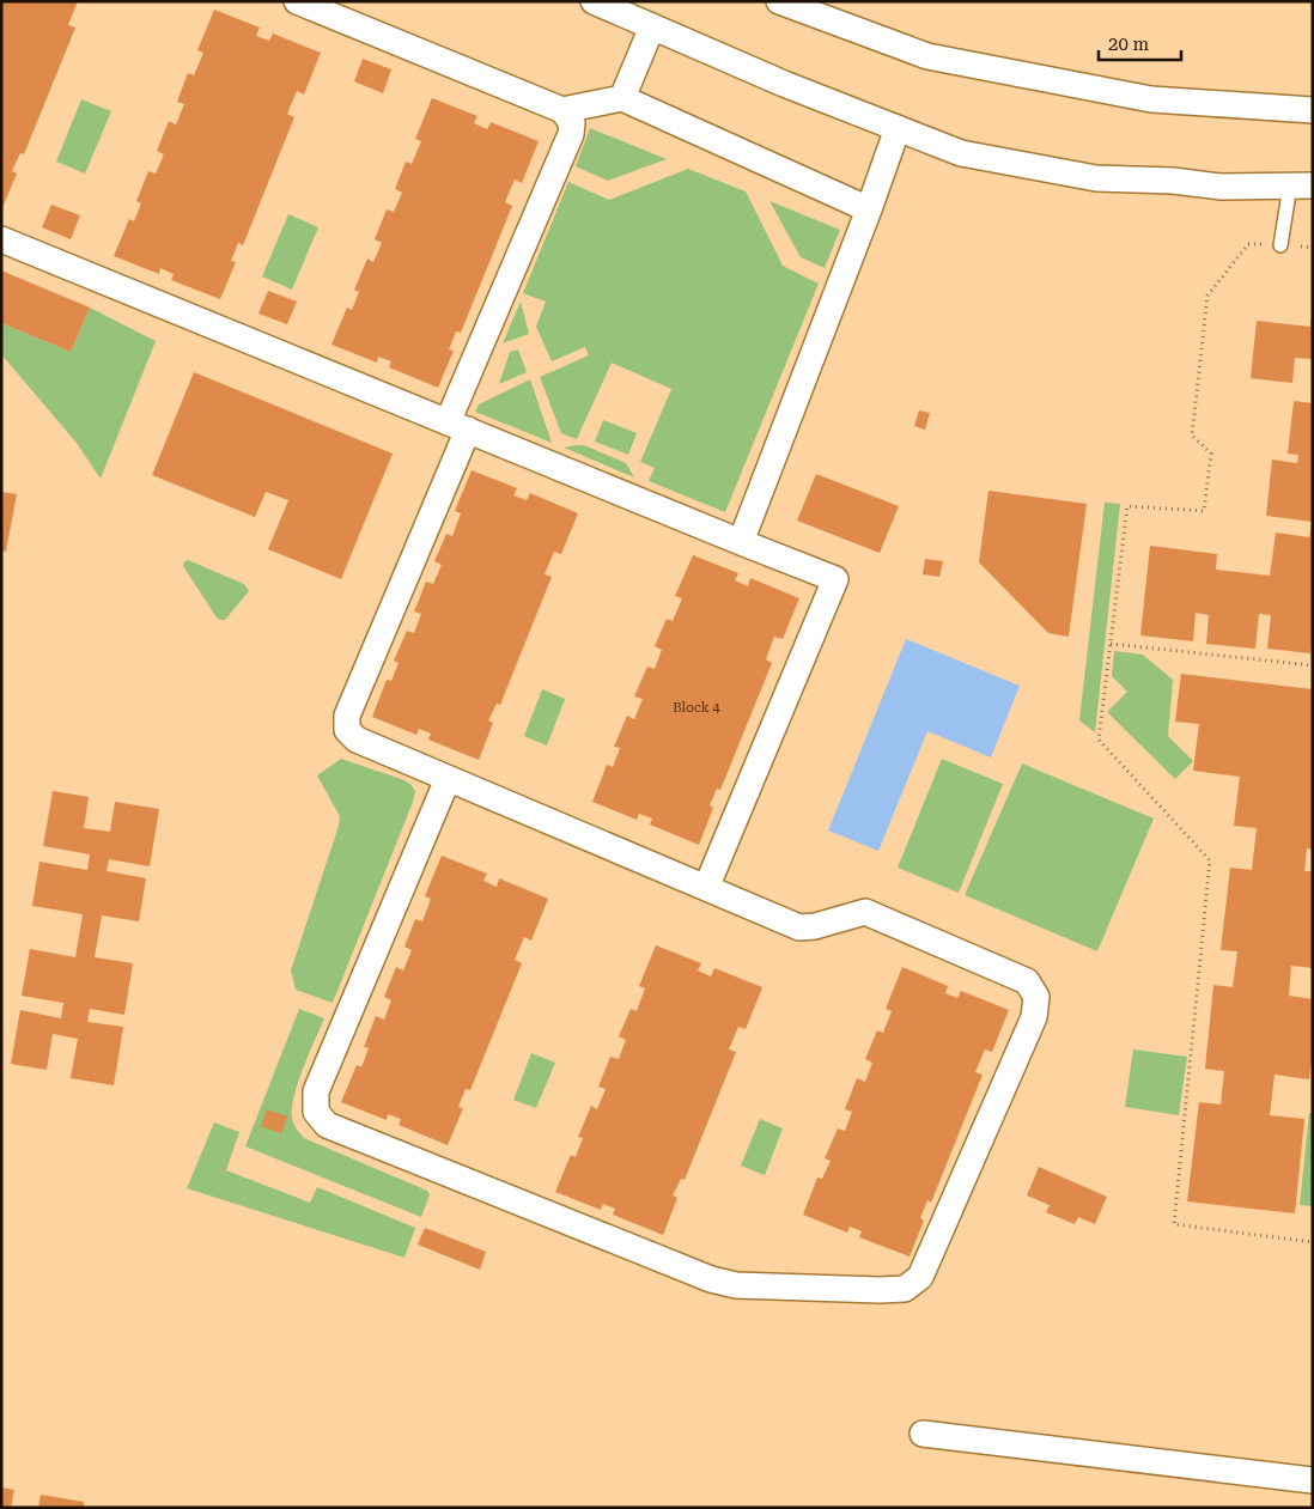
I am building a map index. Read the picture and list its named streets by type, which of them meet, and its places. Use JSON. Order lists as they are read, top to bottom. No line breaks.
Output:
{"house_numbers":["Block 4"],"scale_bar":"20 m"}
